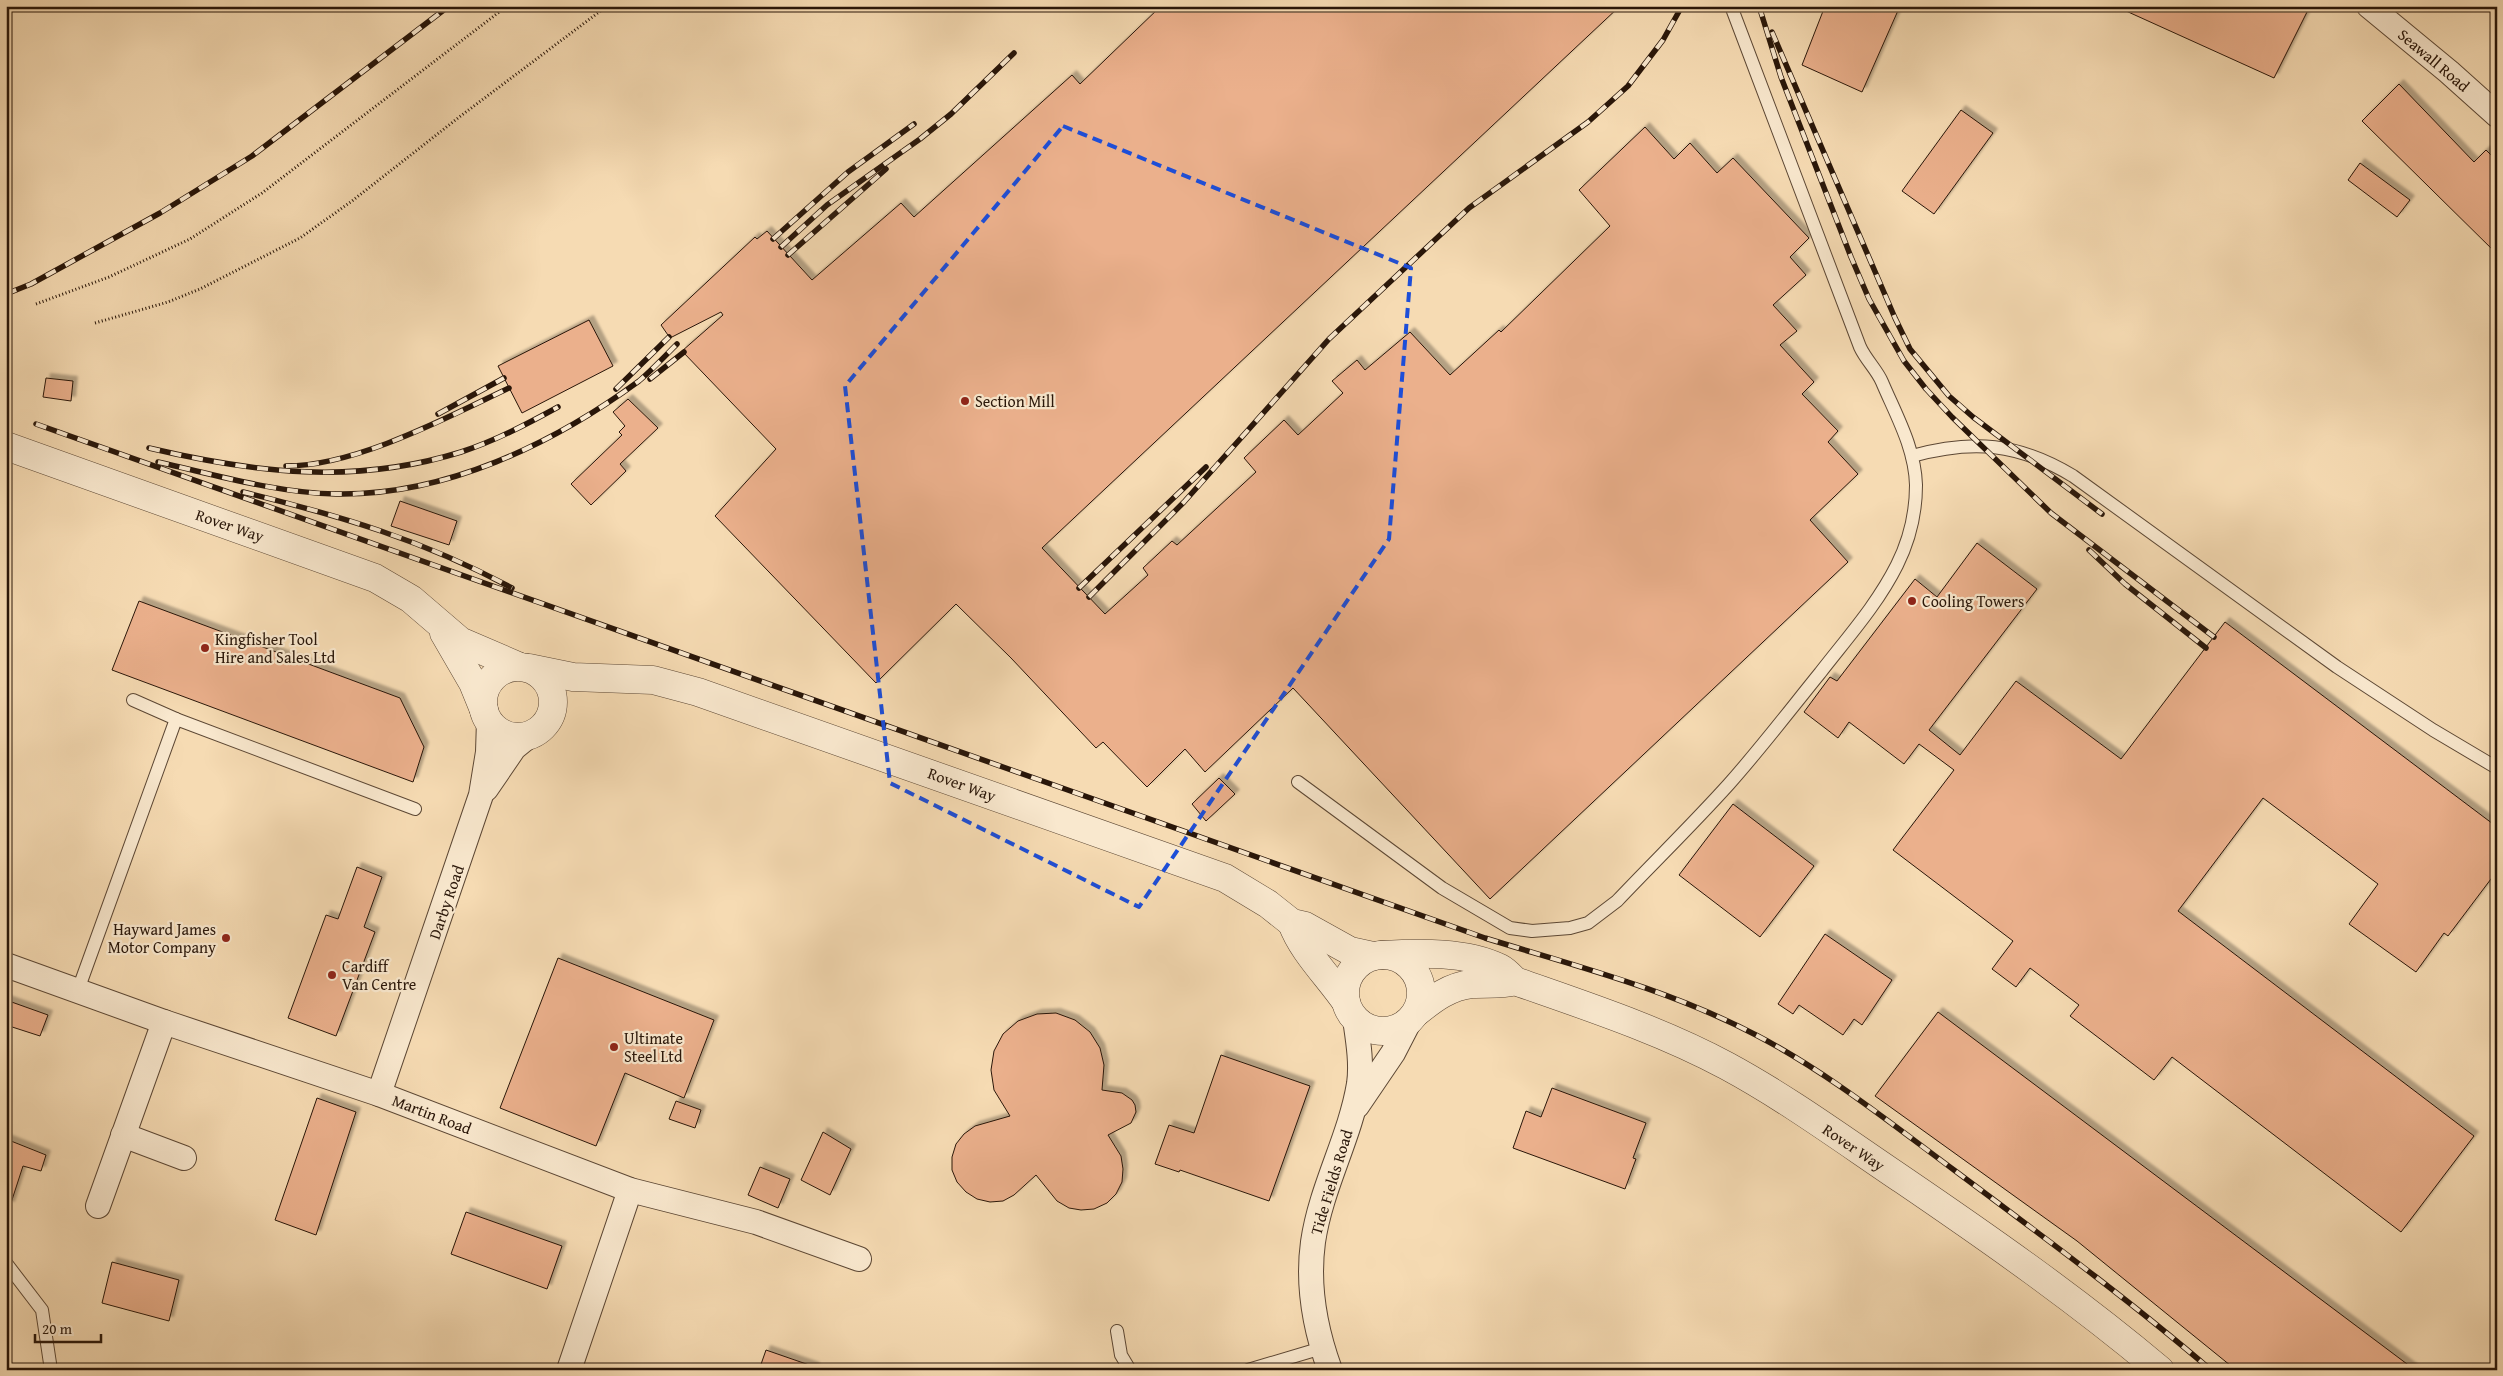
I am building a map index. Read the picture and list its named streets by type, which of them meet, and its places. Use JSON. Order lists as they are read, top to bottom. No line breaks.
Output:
{"streets":{"street":["Seawall Road","Rover Way","Darby Road","Martin Road","Tide Fields Road"]},"crossings":[["Rover Way","Darby Road"],["Rover Way","Tide Fields Road"],["Darby Road","Martin Road"]],"places":["Section Mill","Cooling Towers","Kingfisher Tool Hire and Sales Ltd","Hayward James Motor Company","Cardiff Van Centre","Ultimate Steel Ltd"],"scale_bar":"20 m"}
